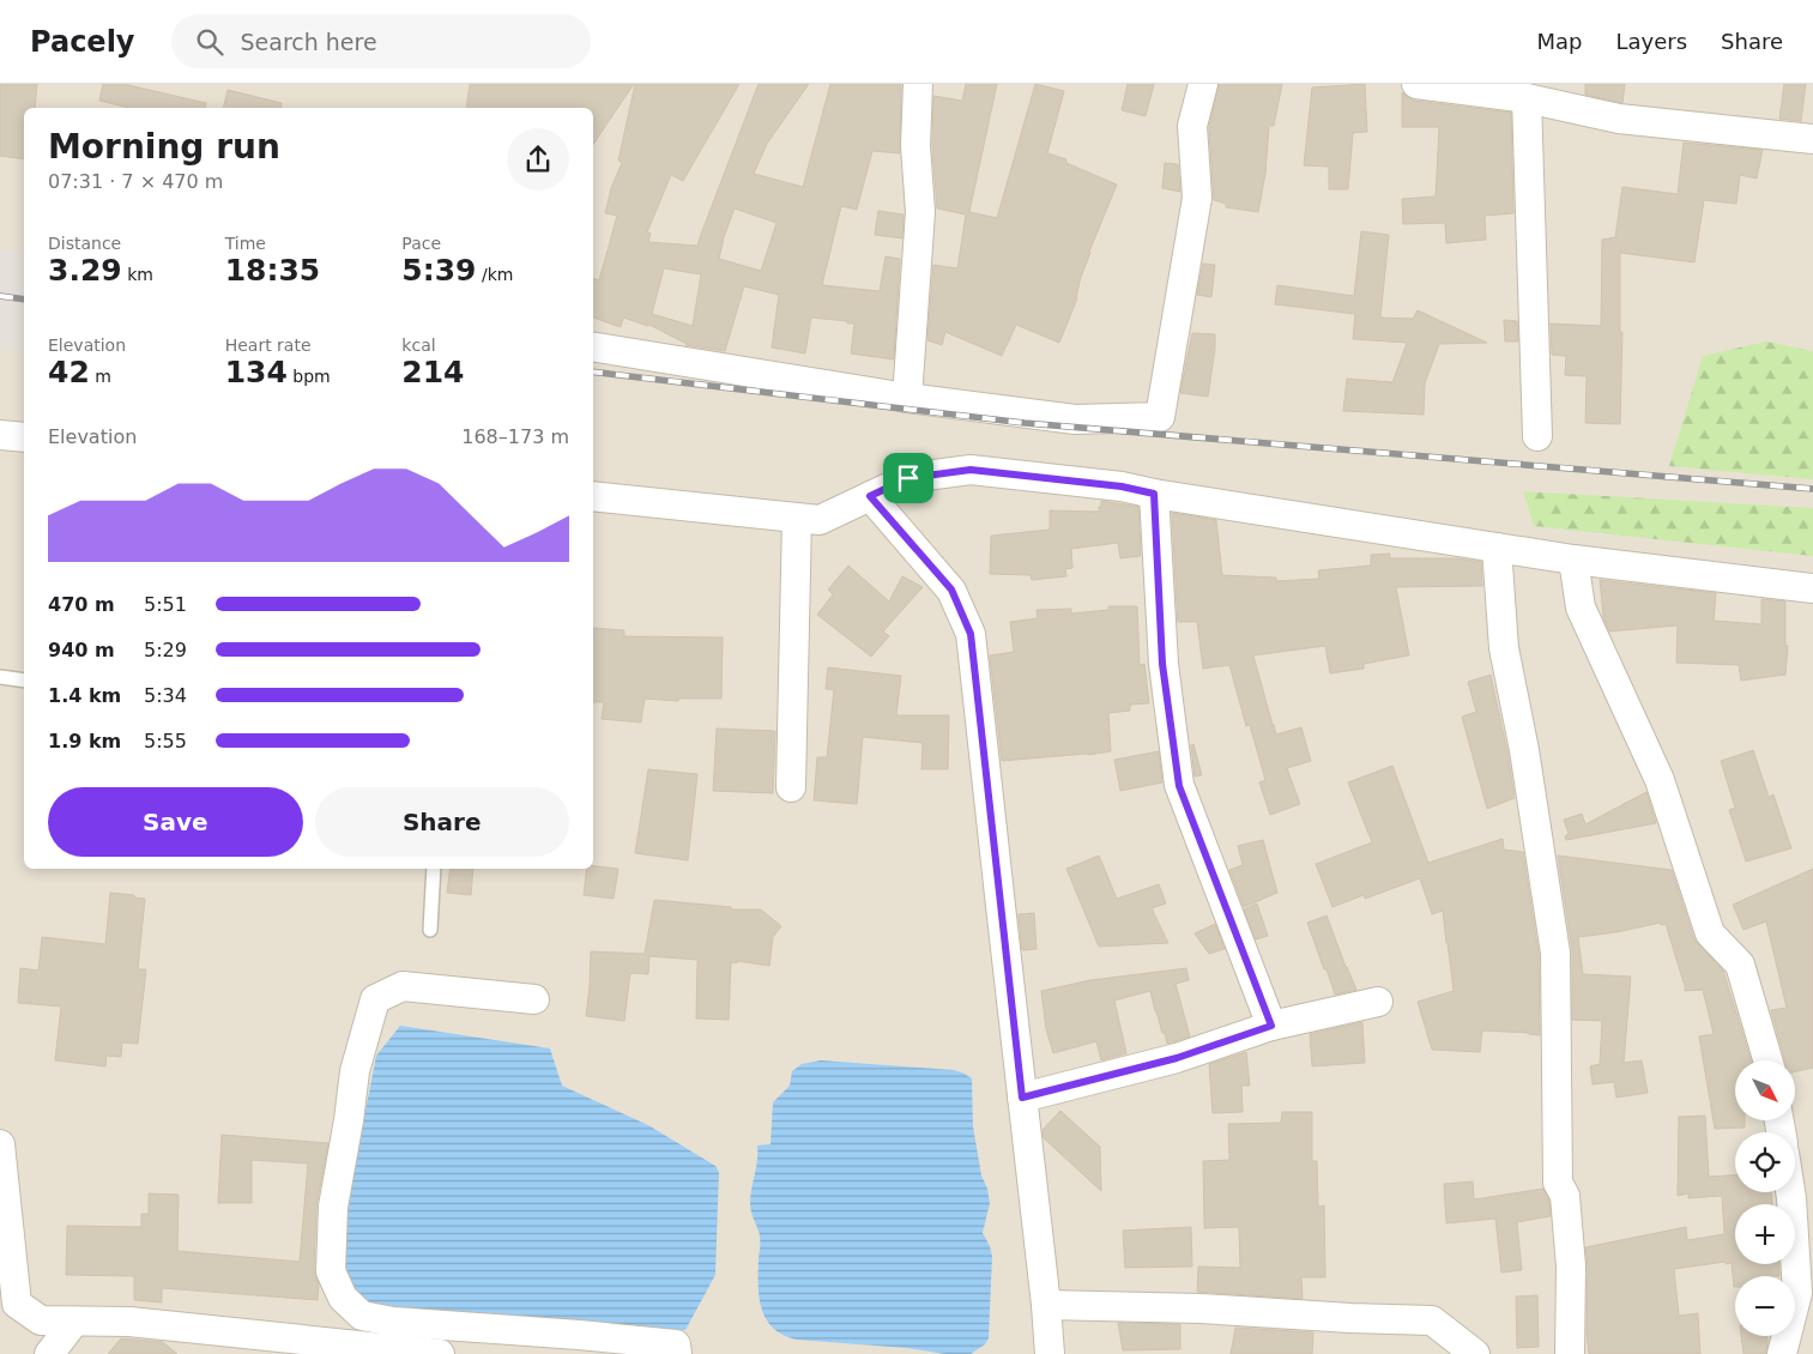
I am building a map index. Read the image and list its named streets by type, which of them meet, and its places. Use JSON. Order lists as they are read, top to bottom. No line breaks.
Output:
{"north":"bottom right","page":{"header":"Pacely","search":"Search here","nav":["Map","Layers","Share"],"heading":["Morning run","07:31 · 7 × 470 m"],"stats":[["Distance","3.29 km"],["Time","18:35"],["Pace","5:39 /km"],["Elevation","42 m"],["Heart rate","134 bpm"],["kcal","214"]],"chart":["Elevation","168–173 m"],"list":[{"name":"470 m","note":"5:51"},{"name":"940 m","note":"5:29"},{"name":"1.4 km","note":"5:34"},{"name":"1.9 km","note":"5:55"}],"buttons":["Save","Share"],"map_buttons":["+","−"]}}
